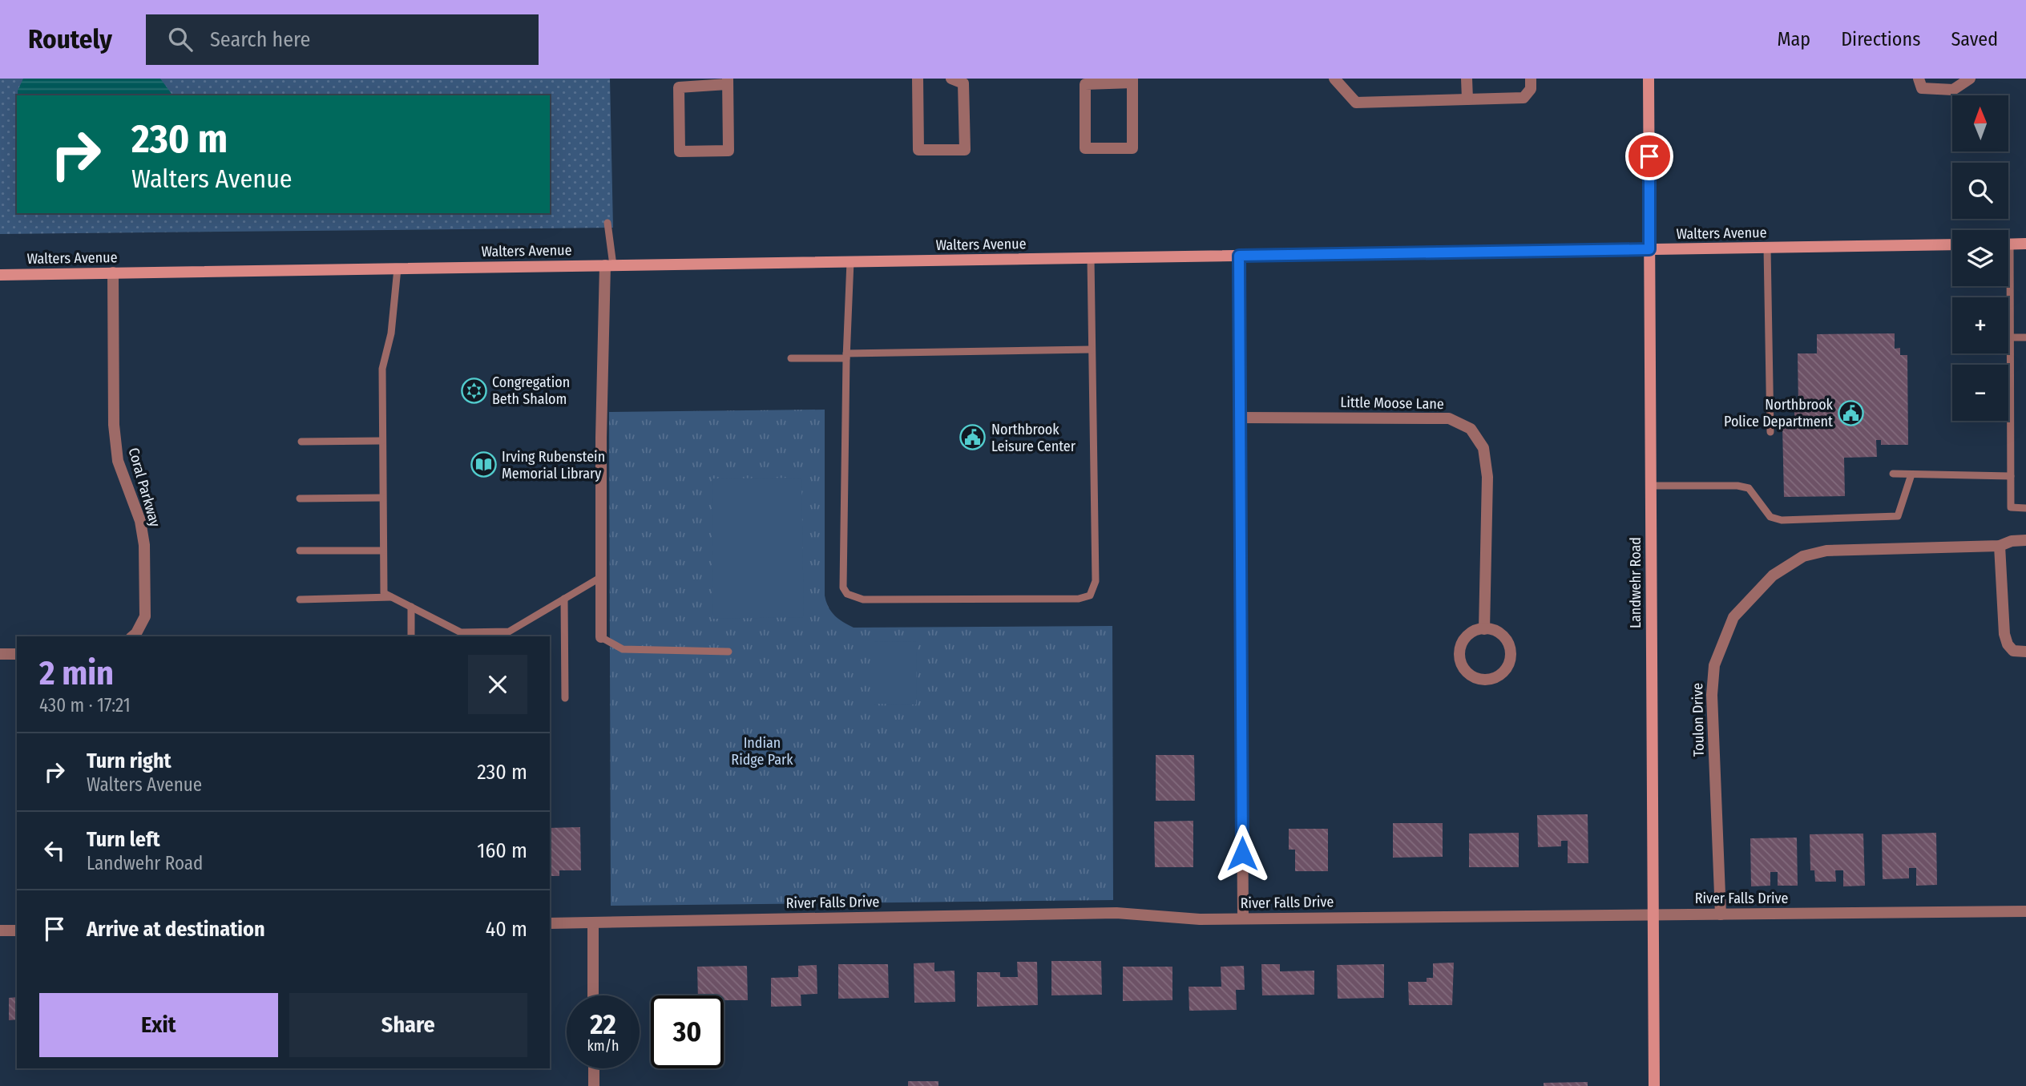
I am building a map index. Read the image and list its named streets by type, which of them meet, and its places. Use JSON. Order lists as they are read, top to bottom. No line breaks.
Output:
{"streets":{"main road":["Walters Avenue","Landwehr Road"],"street":["Little Moose Lane","Coral Parkway","Toulon Drive","River Falls Drive"]},"crossings":[["Walters Avenue","Coral Parkway"],["Walters Avenue","Landwehr Road"],["Landwehr Road","River Falls Drive"],["Toulon Drive","River Falls Drive"]],"parks":["Indian Ridge Park"],"places":{"synagogue":["Congregation Beth Shalom"],"public building":["Northbrook Police Department","Northbrook Leisure Center"],"library":["Irving Rubenstein Memorial Library"]},"north":"top","page":{"header":"Routely","search":"Search here","nav":["Map","Directions","Saved"],"map_buttons":["+","−"],"turn":["230 m","Walters Avenue"],"heading":["2 min","430 m · 17:21"],"list":[{"name":"Turn right","note":"Walters Avenue","value":"230 m"},{"name":"Turn left","note":"Landwehr Road","value":"160 m"},{"name":"Arrive at destination","value":"40 m"}],"buttons":["Exit","Share"],"speed":"22 km/h","limit":"30"}}
